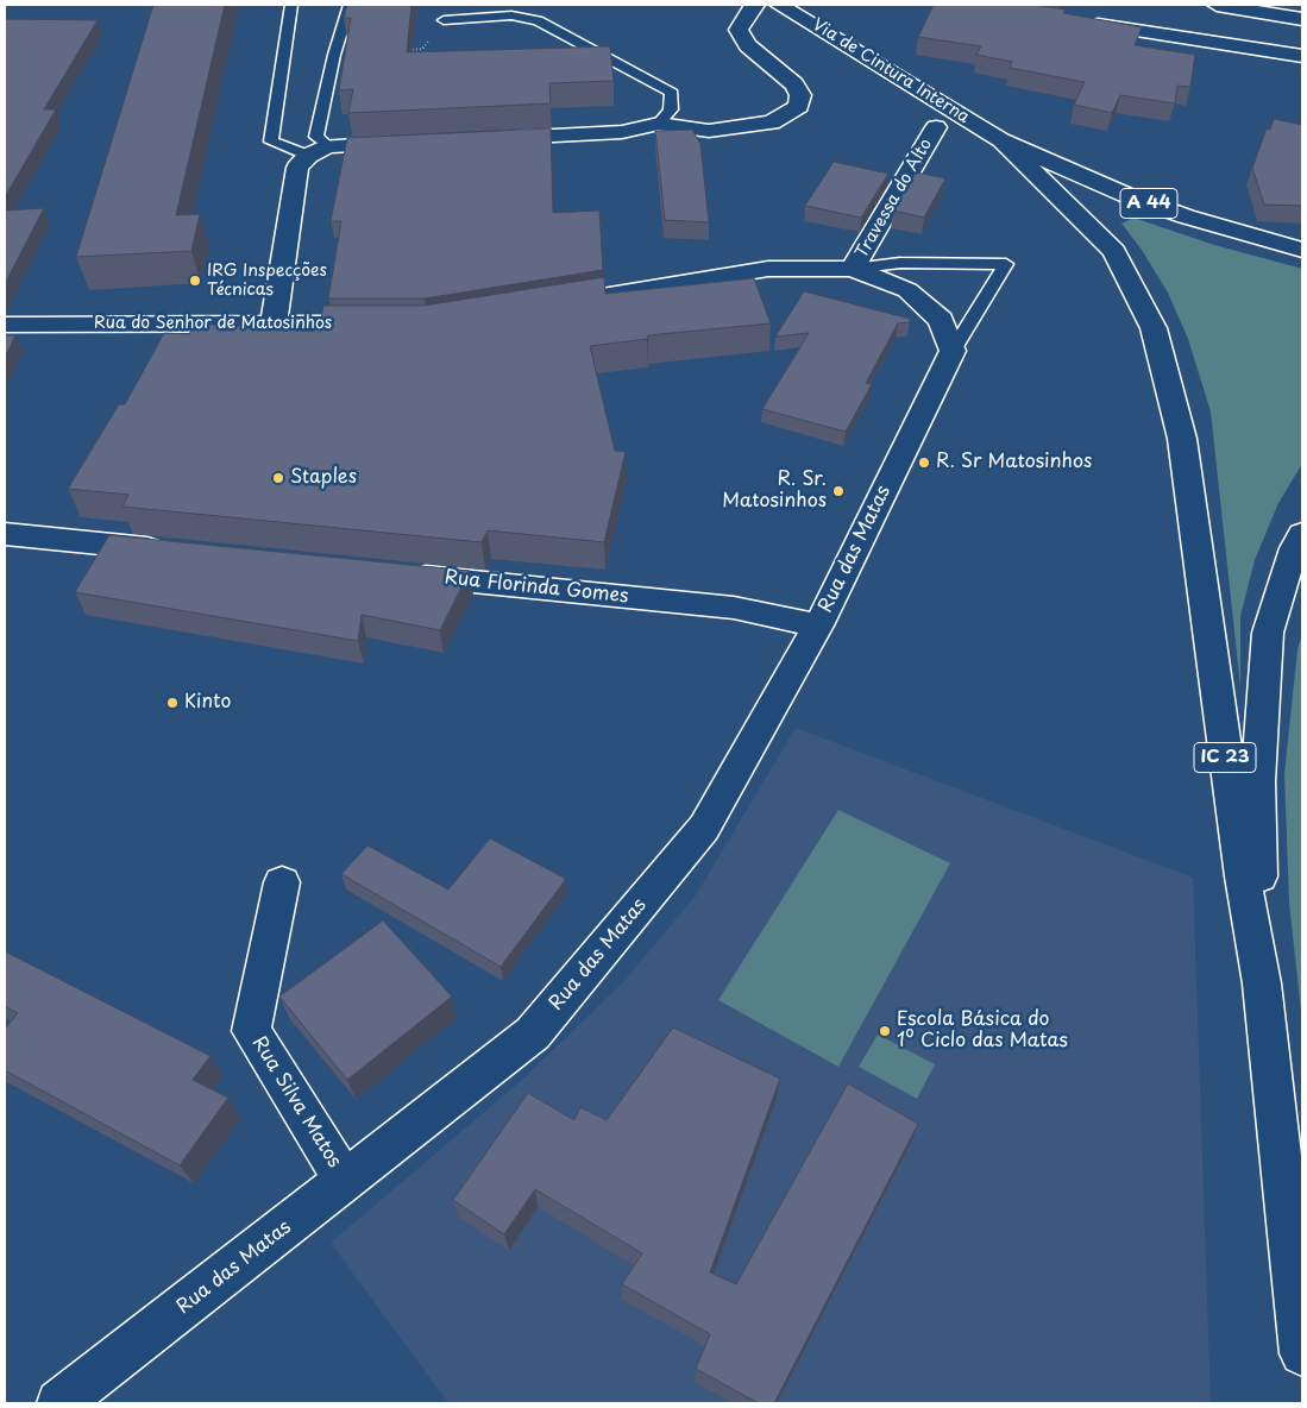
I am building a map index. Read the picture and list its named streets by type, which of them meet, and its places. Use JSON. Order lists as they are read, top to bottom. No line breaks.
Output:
{"streets":{"main road":["Via de Cintura Interna","Travessa do Alto","A 44","Rua do Senhor de Matosinhos","Rua das Matas","Rua Florinda Gomes","IC 23","Rua Silva Matos"]},"crossings":[["Via de Cintura Interna","A 44"],["Via de Cintura Interna","IC 23"],["A 44","IC 23"],["Rua das Matas","Rua Florinda Gomes"],["Rua das Matas","Rua Silva Matos"]],"places":["IRG Inspecções Técnicas","R. Sr Matosinhos","Staples","R. Sr. Matosinhos","Kinto","Escola Básica do 1º Ciclo das Matas"]}
